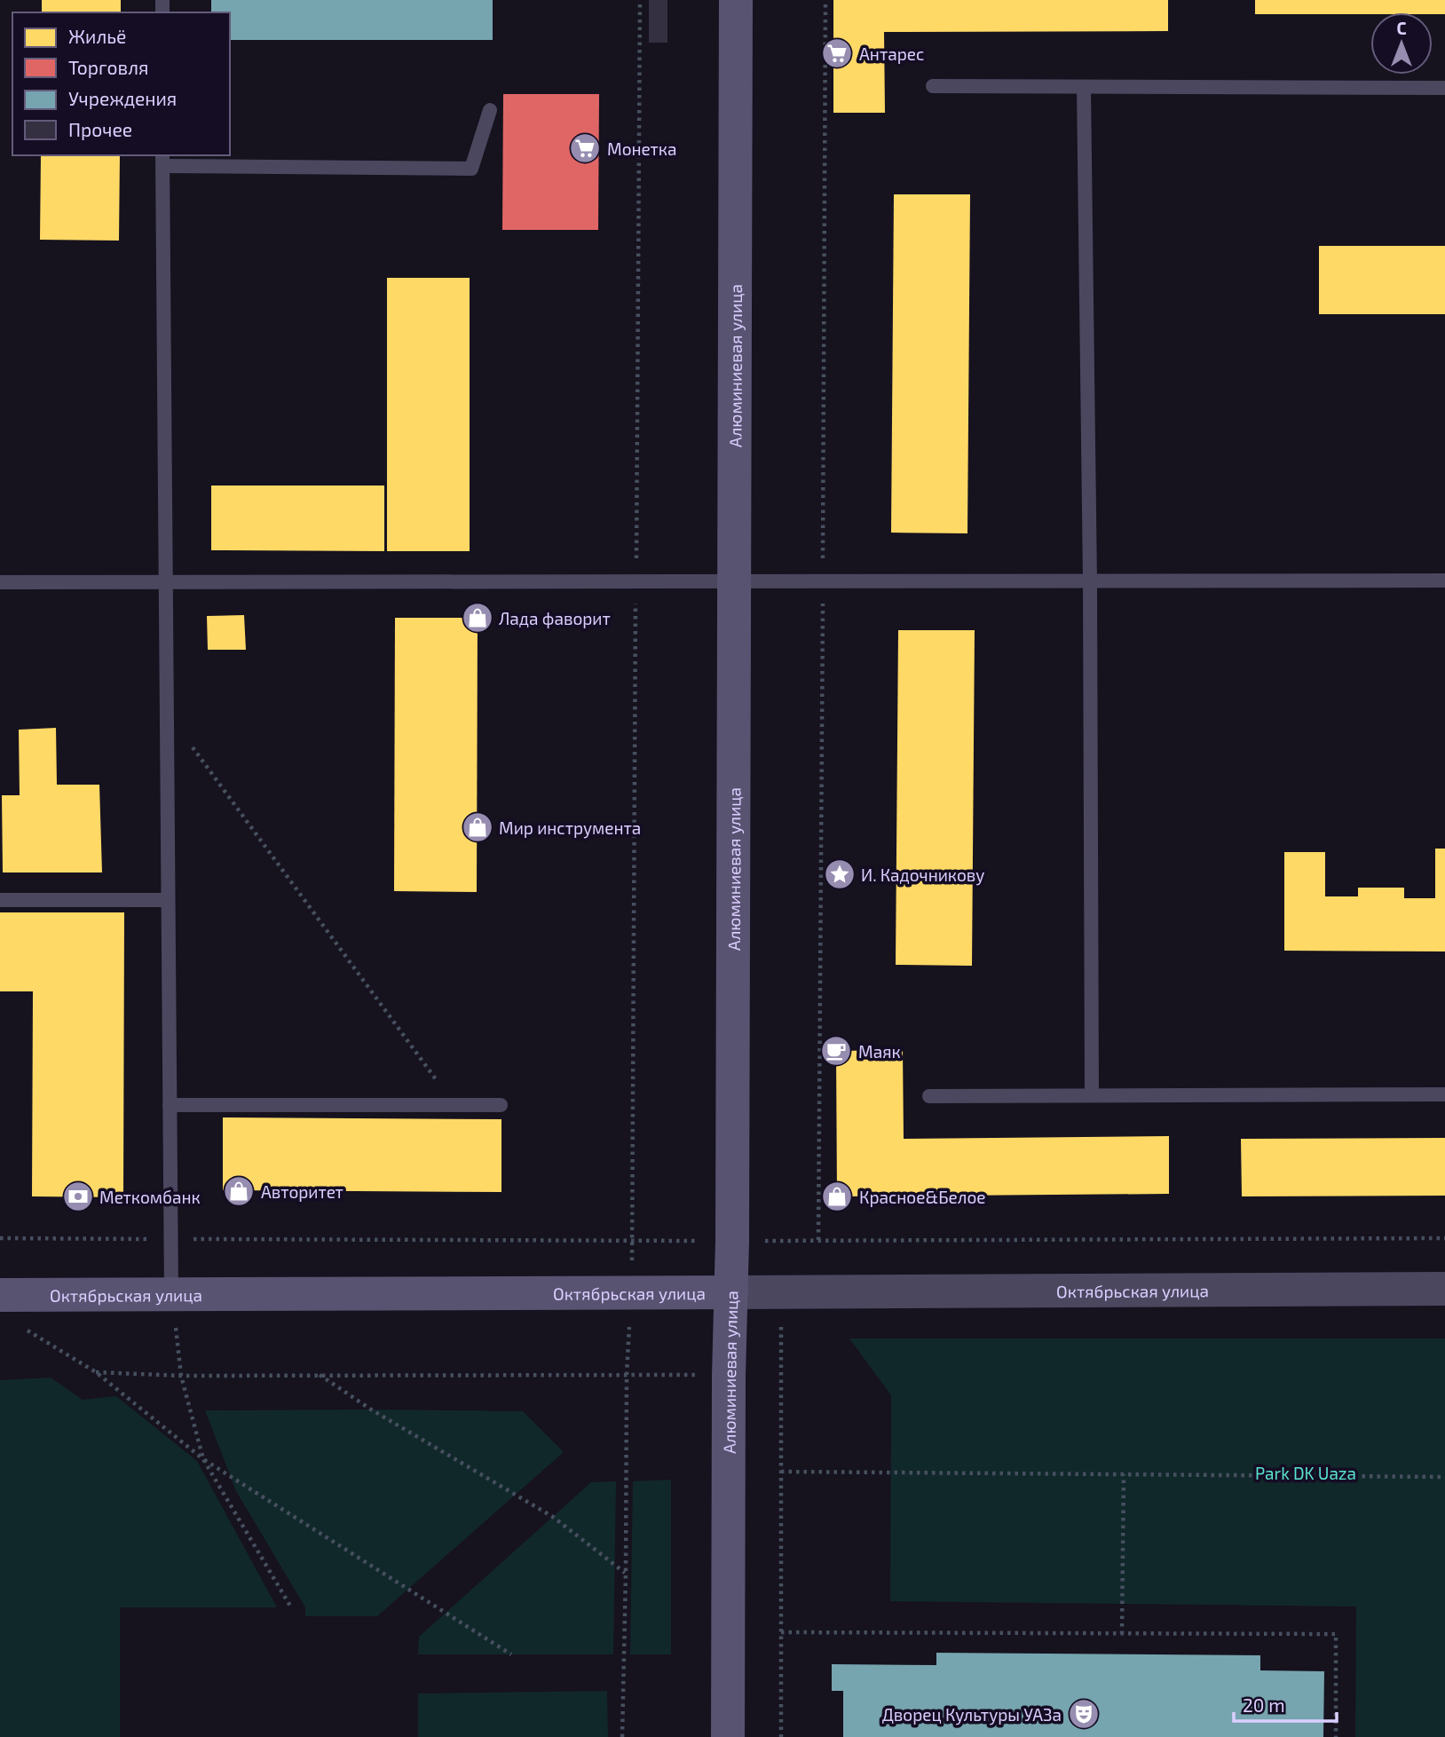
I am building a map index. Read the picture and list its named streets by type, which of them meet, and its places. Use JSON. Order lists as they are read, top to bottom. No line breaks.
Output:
{"streets":{"main road":["Алюминиевая улица","Октябрьская улица"]},"crossings":[["Алюминиевая улица","Октябрьская улица"]],"parks":["Park DK Uaza"],"places":{"supermarket":["Антарес","Монетка"],"shop":["Лада фаворит","Мир инструмента","Авторитет","Красное&Белое"],"place":["И. Кадочникову"],"cafe":["Маяк"],"bank":["Меткомбанк"],"theatre":["Дворец Культуры УАЗа"]},"legend":["Жильё","Торговля","Учреждения","Прочее"],"scale_bar":"20 m","north":"top"}
